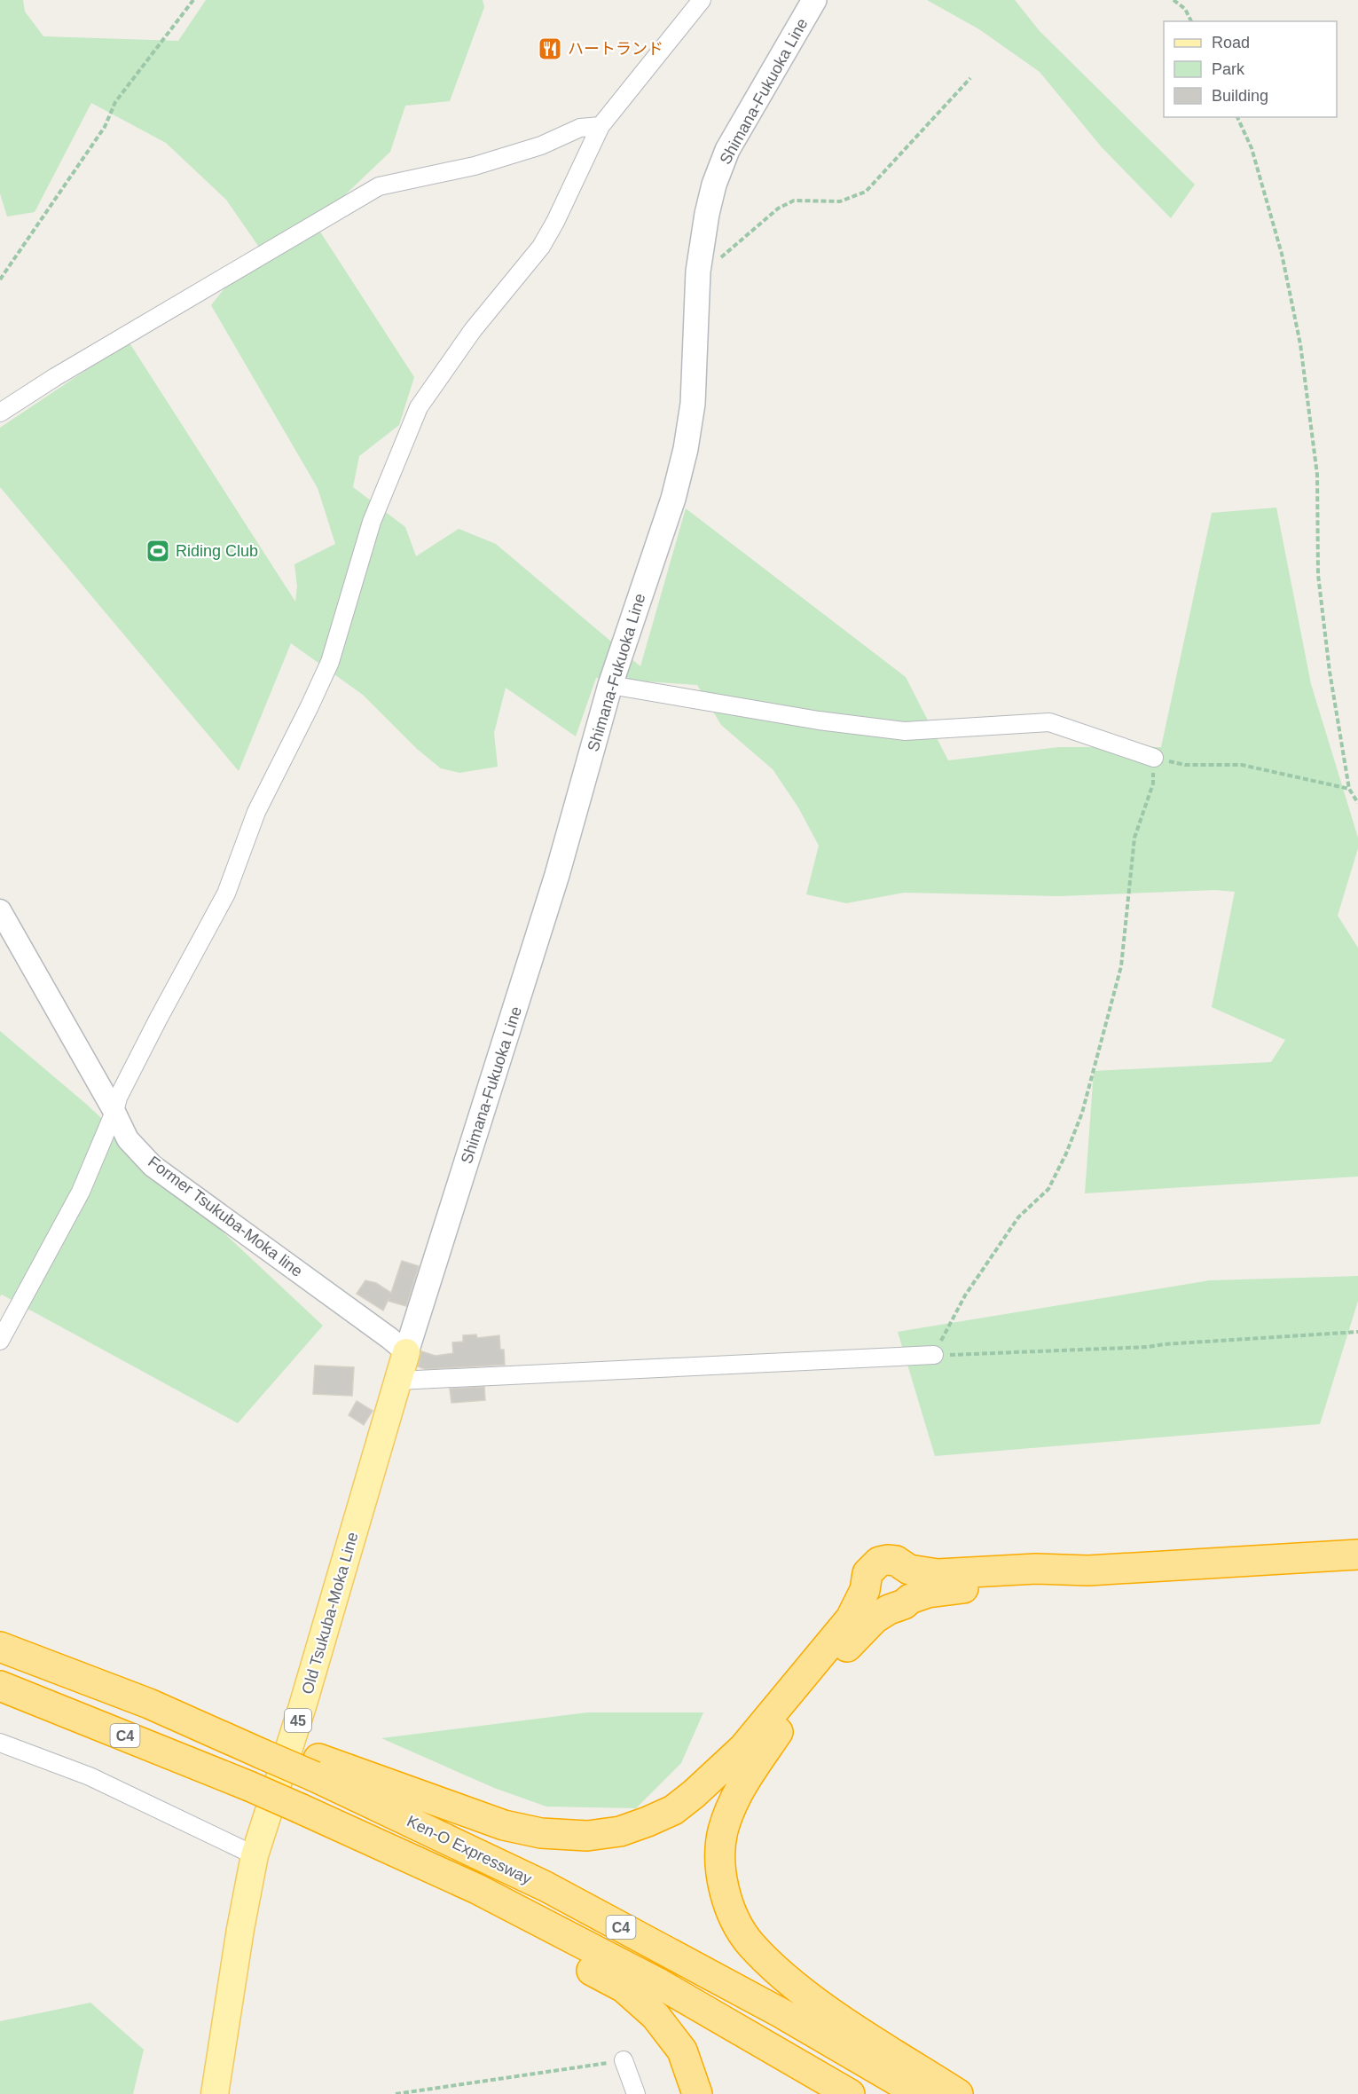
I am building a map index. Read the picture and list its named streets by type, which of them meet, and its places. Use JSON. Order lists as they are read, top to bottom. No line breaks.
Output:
{"streets":{"highway":["C4","Ken-O Expressway"],"main road":["Shimana-Fukuoka Line","Old Tsukuba-Moka Line","45"],"street":["Former Tsukuba-Moka line"]},"crossings":[["Shimana-Fukuoka Line","Former Tsukuba-Moka line"],["Shimana-Fukuoka Line","Old Tsukuba-Moka Line"],["Former Tsukuba-Moka line","Old Tsukuba-Moka Line"]],"places":{"restaurant":["ハートランド"],"sports":["Riding Club"]},"legend":["Road","Park","Building"]}
